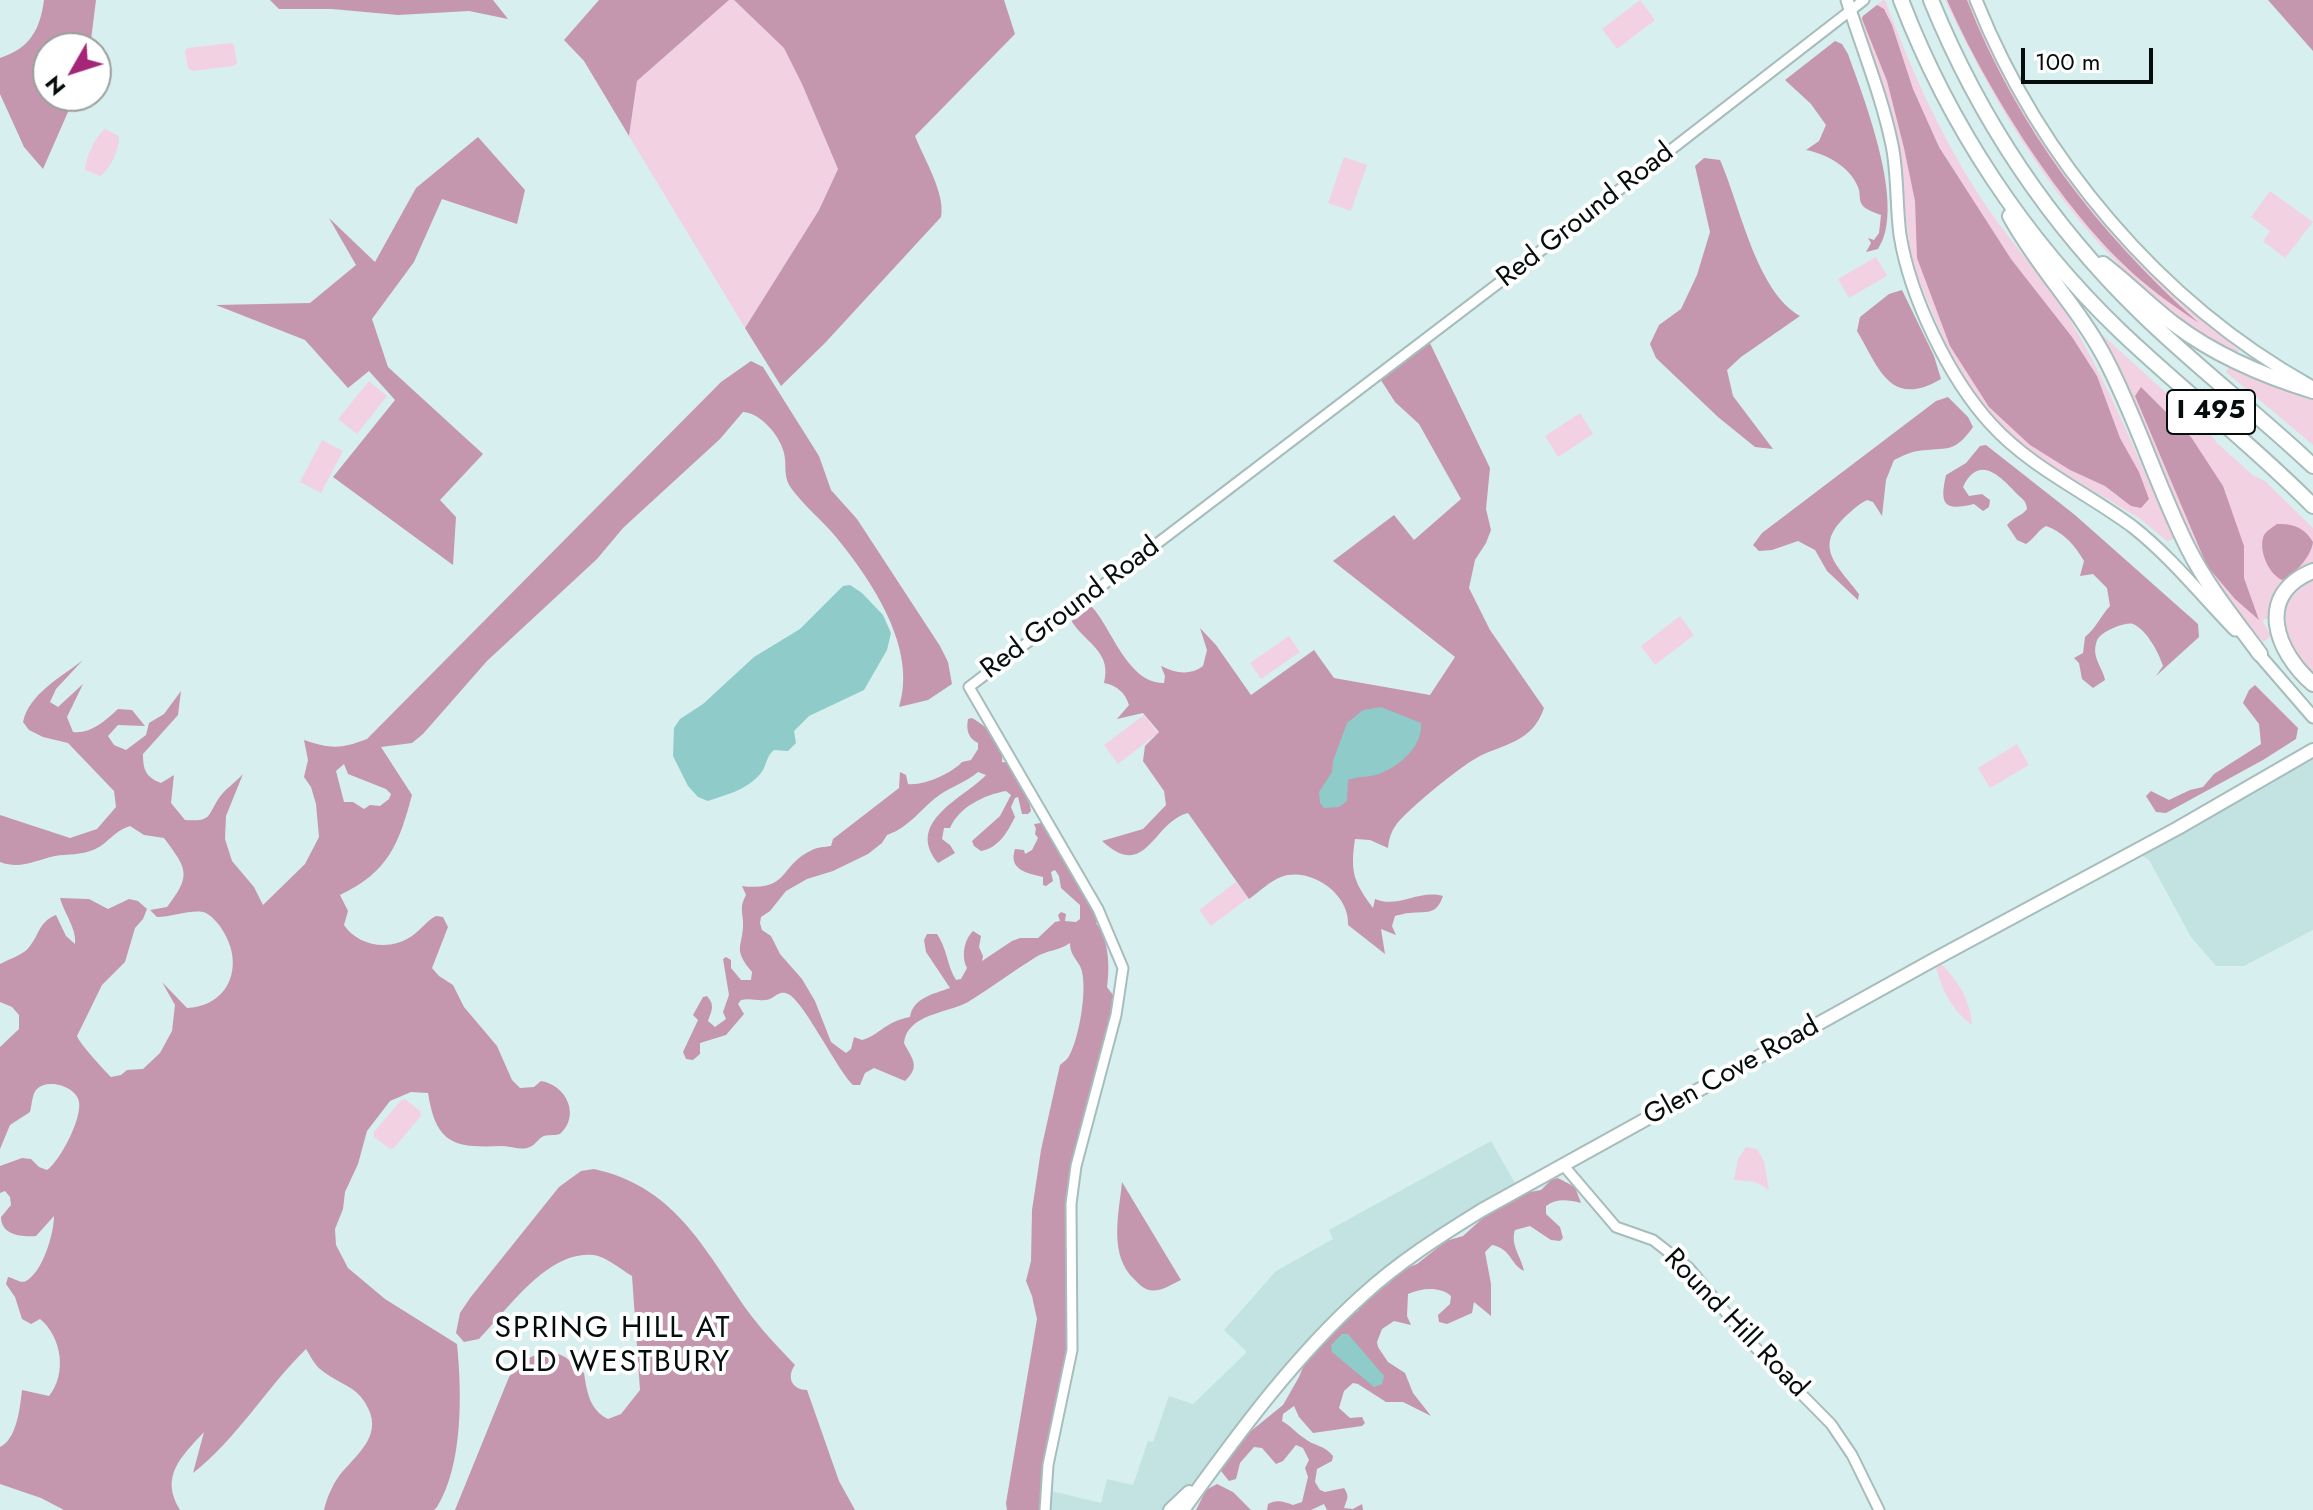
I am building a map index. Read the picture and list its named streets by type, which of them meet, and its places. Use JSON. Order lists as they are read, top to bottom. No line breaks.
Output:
{"streets":{"highway":["I 495"],"main road":["Glen Cove Road"],"street":["Red Ground Road","Round Hill Road"]},"crossings":[["Glen Cove Road","Round Hill Road"]],"districts":["SPRING HILL AT OLD WESTBURY"],"scale_bar":"100 m","north":"bottom left"}
